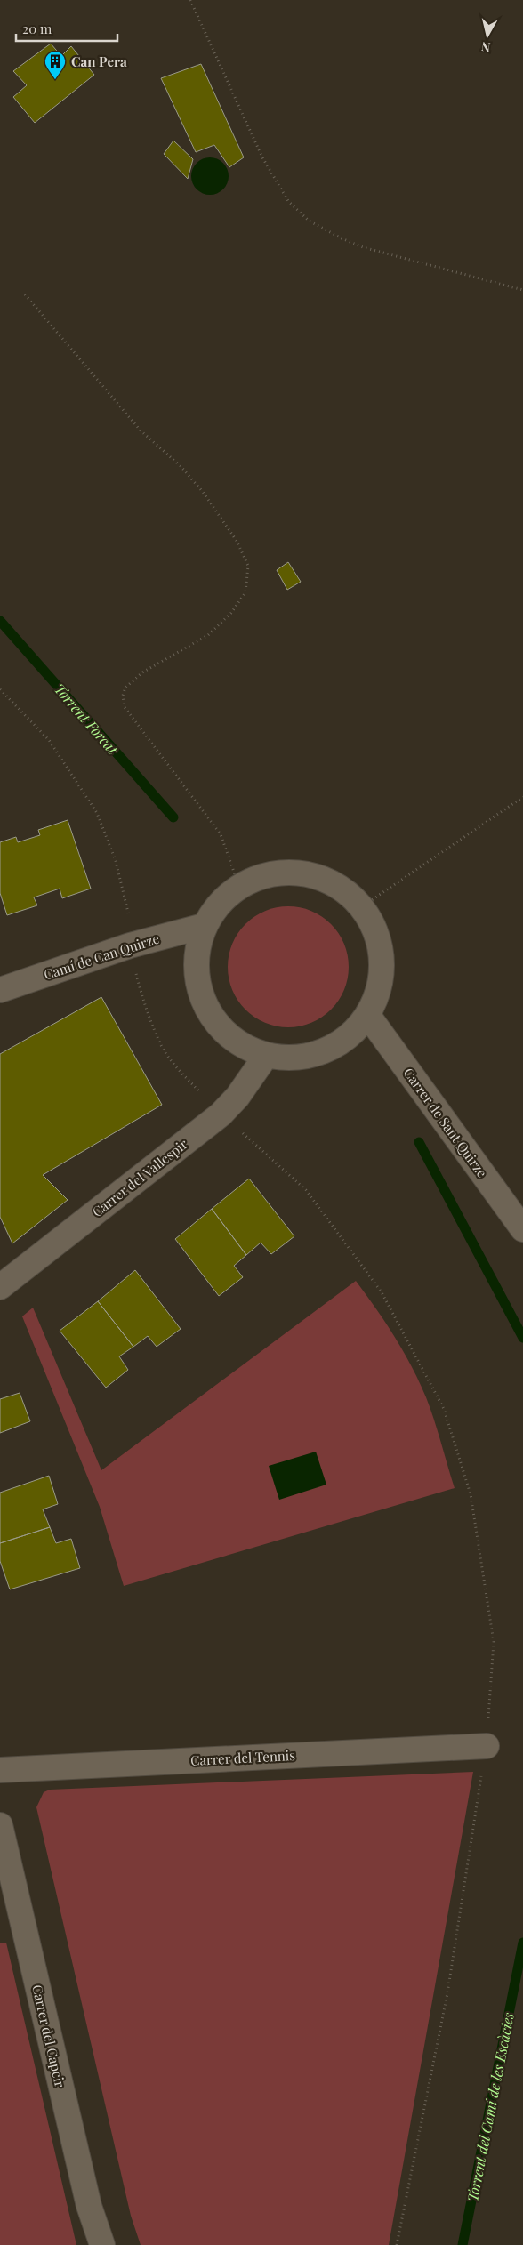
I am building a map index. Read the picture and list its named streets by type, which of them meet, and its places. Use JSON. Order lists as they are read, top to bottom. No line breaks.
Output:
{"streets":{"street":["Camí de Can Quirze","Carrer de Sant Quirze","Carrer del Vallespir","Carrer del Tennis","Carrer del Capcir"]},"water":["Torrent Forcat","Torrent del Camí de les Escàcies"],"places":{"building":["Can Pera"]},"scale_bar":"20 m","north":"bottom"}
